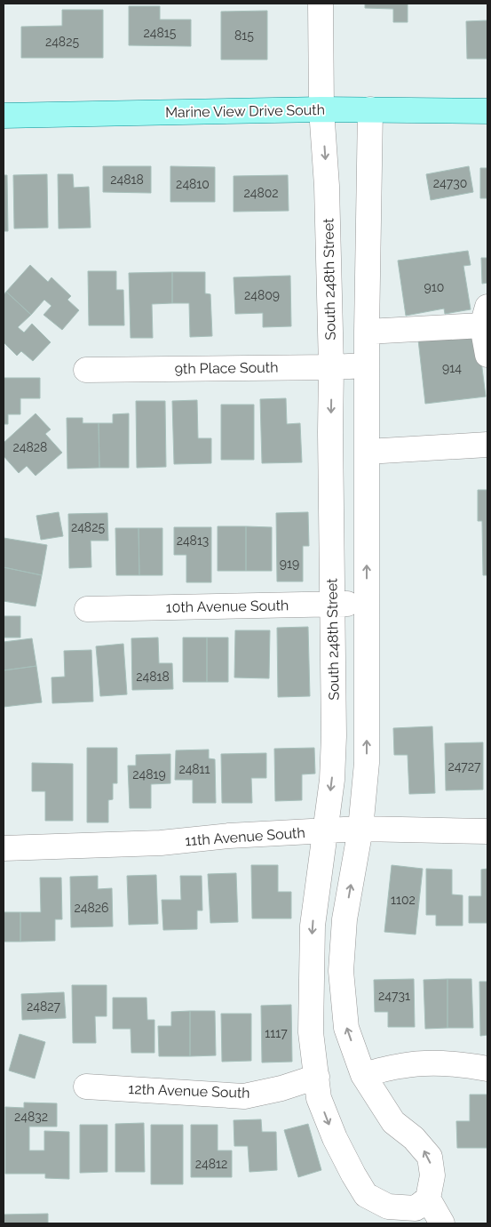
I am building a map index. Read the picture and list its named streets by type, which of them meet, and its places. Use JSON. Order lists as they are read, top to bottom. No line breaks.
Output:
{"streets":{"main road":["Marine View Drive South"],"street":["South 248th Street","9th Place South","10th Avenue South","11th Avenue South","12th Avenue South"]},"crossings":[["Marine View Drive South","South 248th Street"],["South 248th Street","9th Place South"],["South 248th Street","10th Avenue South"],["South 248th Street","11th Avenue South"],["South 248th Street","12th Avenue South"]],"house_numbers":["24815","815","24825","24818","24730","24810","24802","910","24809","914","24828","24825","24813","919","24818","24727","24811","24819","1102","24826","24731","24827","1117","24832","24812"]}
